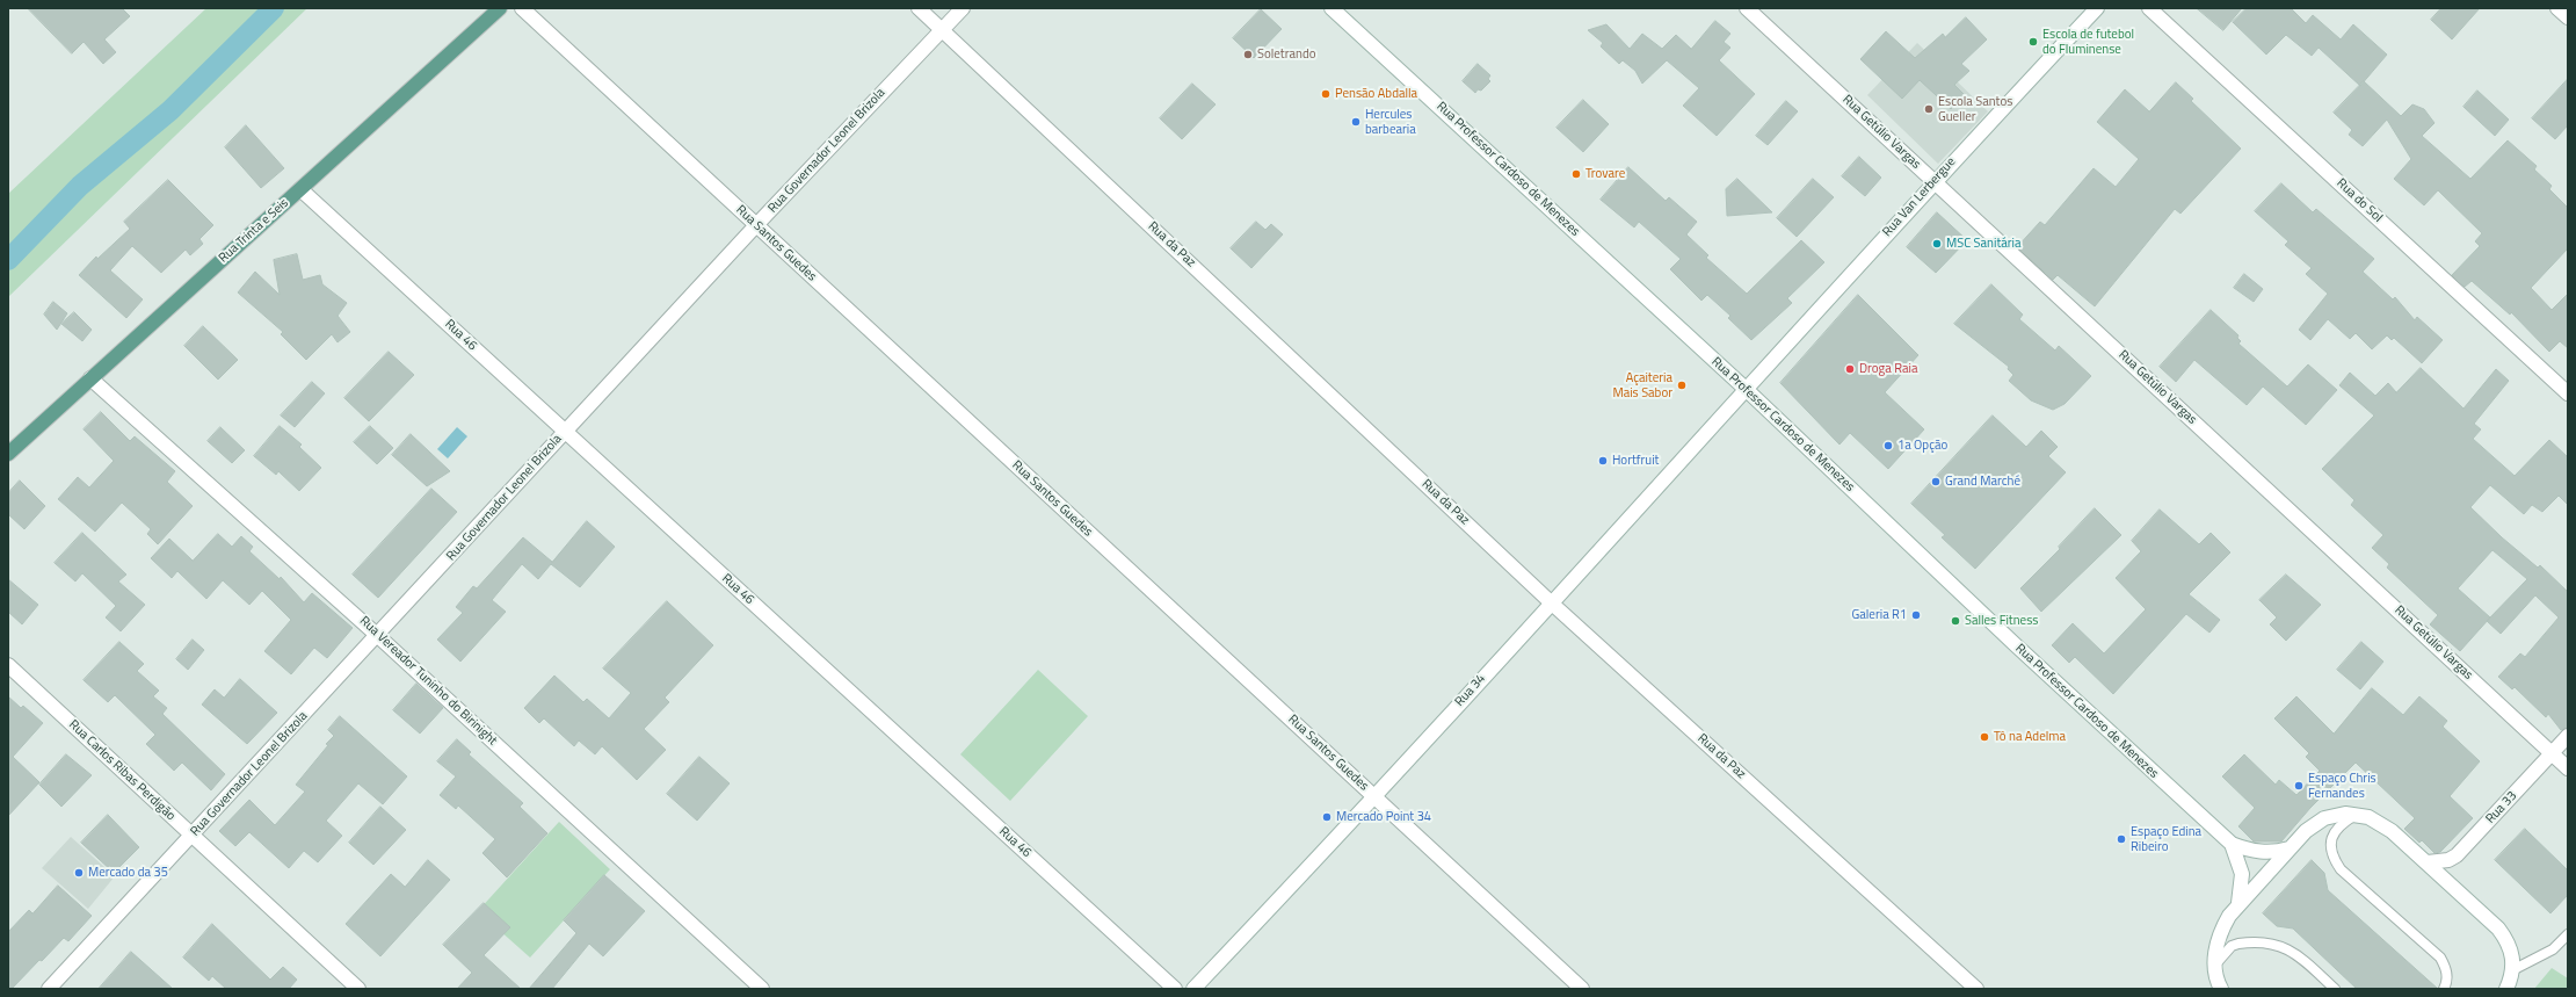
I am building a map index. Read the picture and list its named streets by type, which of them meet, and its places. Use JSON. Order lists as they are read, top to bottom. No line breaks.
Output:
{"streets":{"main road":["Rua Trinta e Seis"],"street":["Rua Getúlio Vargas","Rua Governador Leonel Brizola","Rua Professor Cardoso de Menezes","Rua Van Lerbergue","Rua do Sol","Rua Santos Guedes","Rua da Paz","Rua 46","Rua Vereador Tuninho do Birinight","Rua 34","Rua Carlos Ribas Perdigão","Rua 33"]},"crossings":[["Rua Getúlio Vargas","Rua Van Lerbergue"],["Rua Getúlio Vargas","Rua 33"],["Rua Governador Leonel Brizola","Rua Santos Guedes"],["Rua Governador Leonel Brizola","Rua da Paz"],["Rua Governador Leonel Brizola","Rua 46"],["Rua Governador Leonel Brizola","Rua Vereador Tuninho do Birinight"],["Rua Governador Leonel Brizola","Rua Carlos Ribas Perdigão"],["Rua Professor Cardoso de Menezes","Rua Van Lerbergue"],["Rua Professor Cardoso de Menezes","Rua 34"],["Rua Van Lerbergue","Rua 34"],["Rua Trinta e Seis","Rua 46"],["Rua Trinta e Seis","Rua Vereador Tuninho do Birinight"],["Rua Santos Guedes","Rua 34"],["Rua da Paz","Rua 34"]],"places":["Escola de futebol do Fluminense","Soletrando","Pensão Abdalla","Escola Santos Gueller","Hercules barbearia","Trovare","MSC Sanitária","Droga Raia","Açaiteria Mais Sabor","1a Opção","Hortfruit","Grand Marché","Galeria R1","Salles Fitness","Tô na Adelma","Espaço Chris Fernandes","Mercado Point 34","Espaço Edina Ribeiro","Mercado da 35"]}
